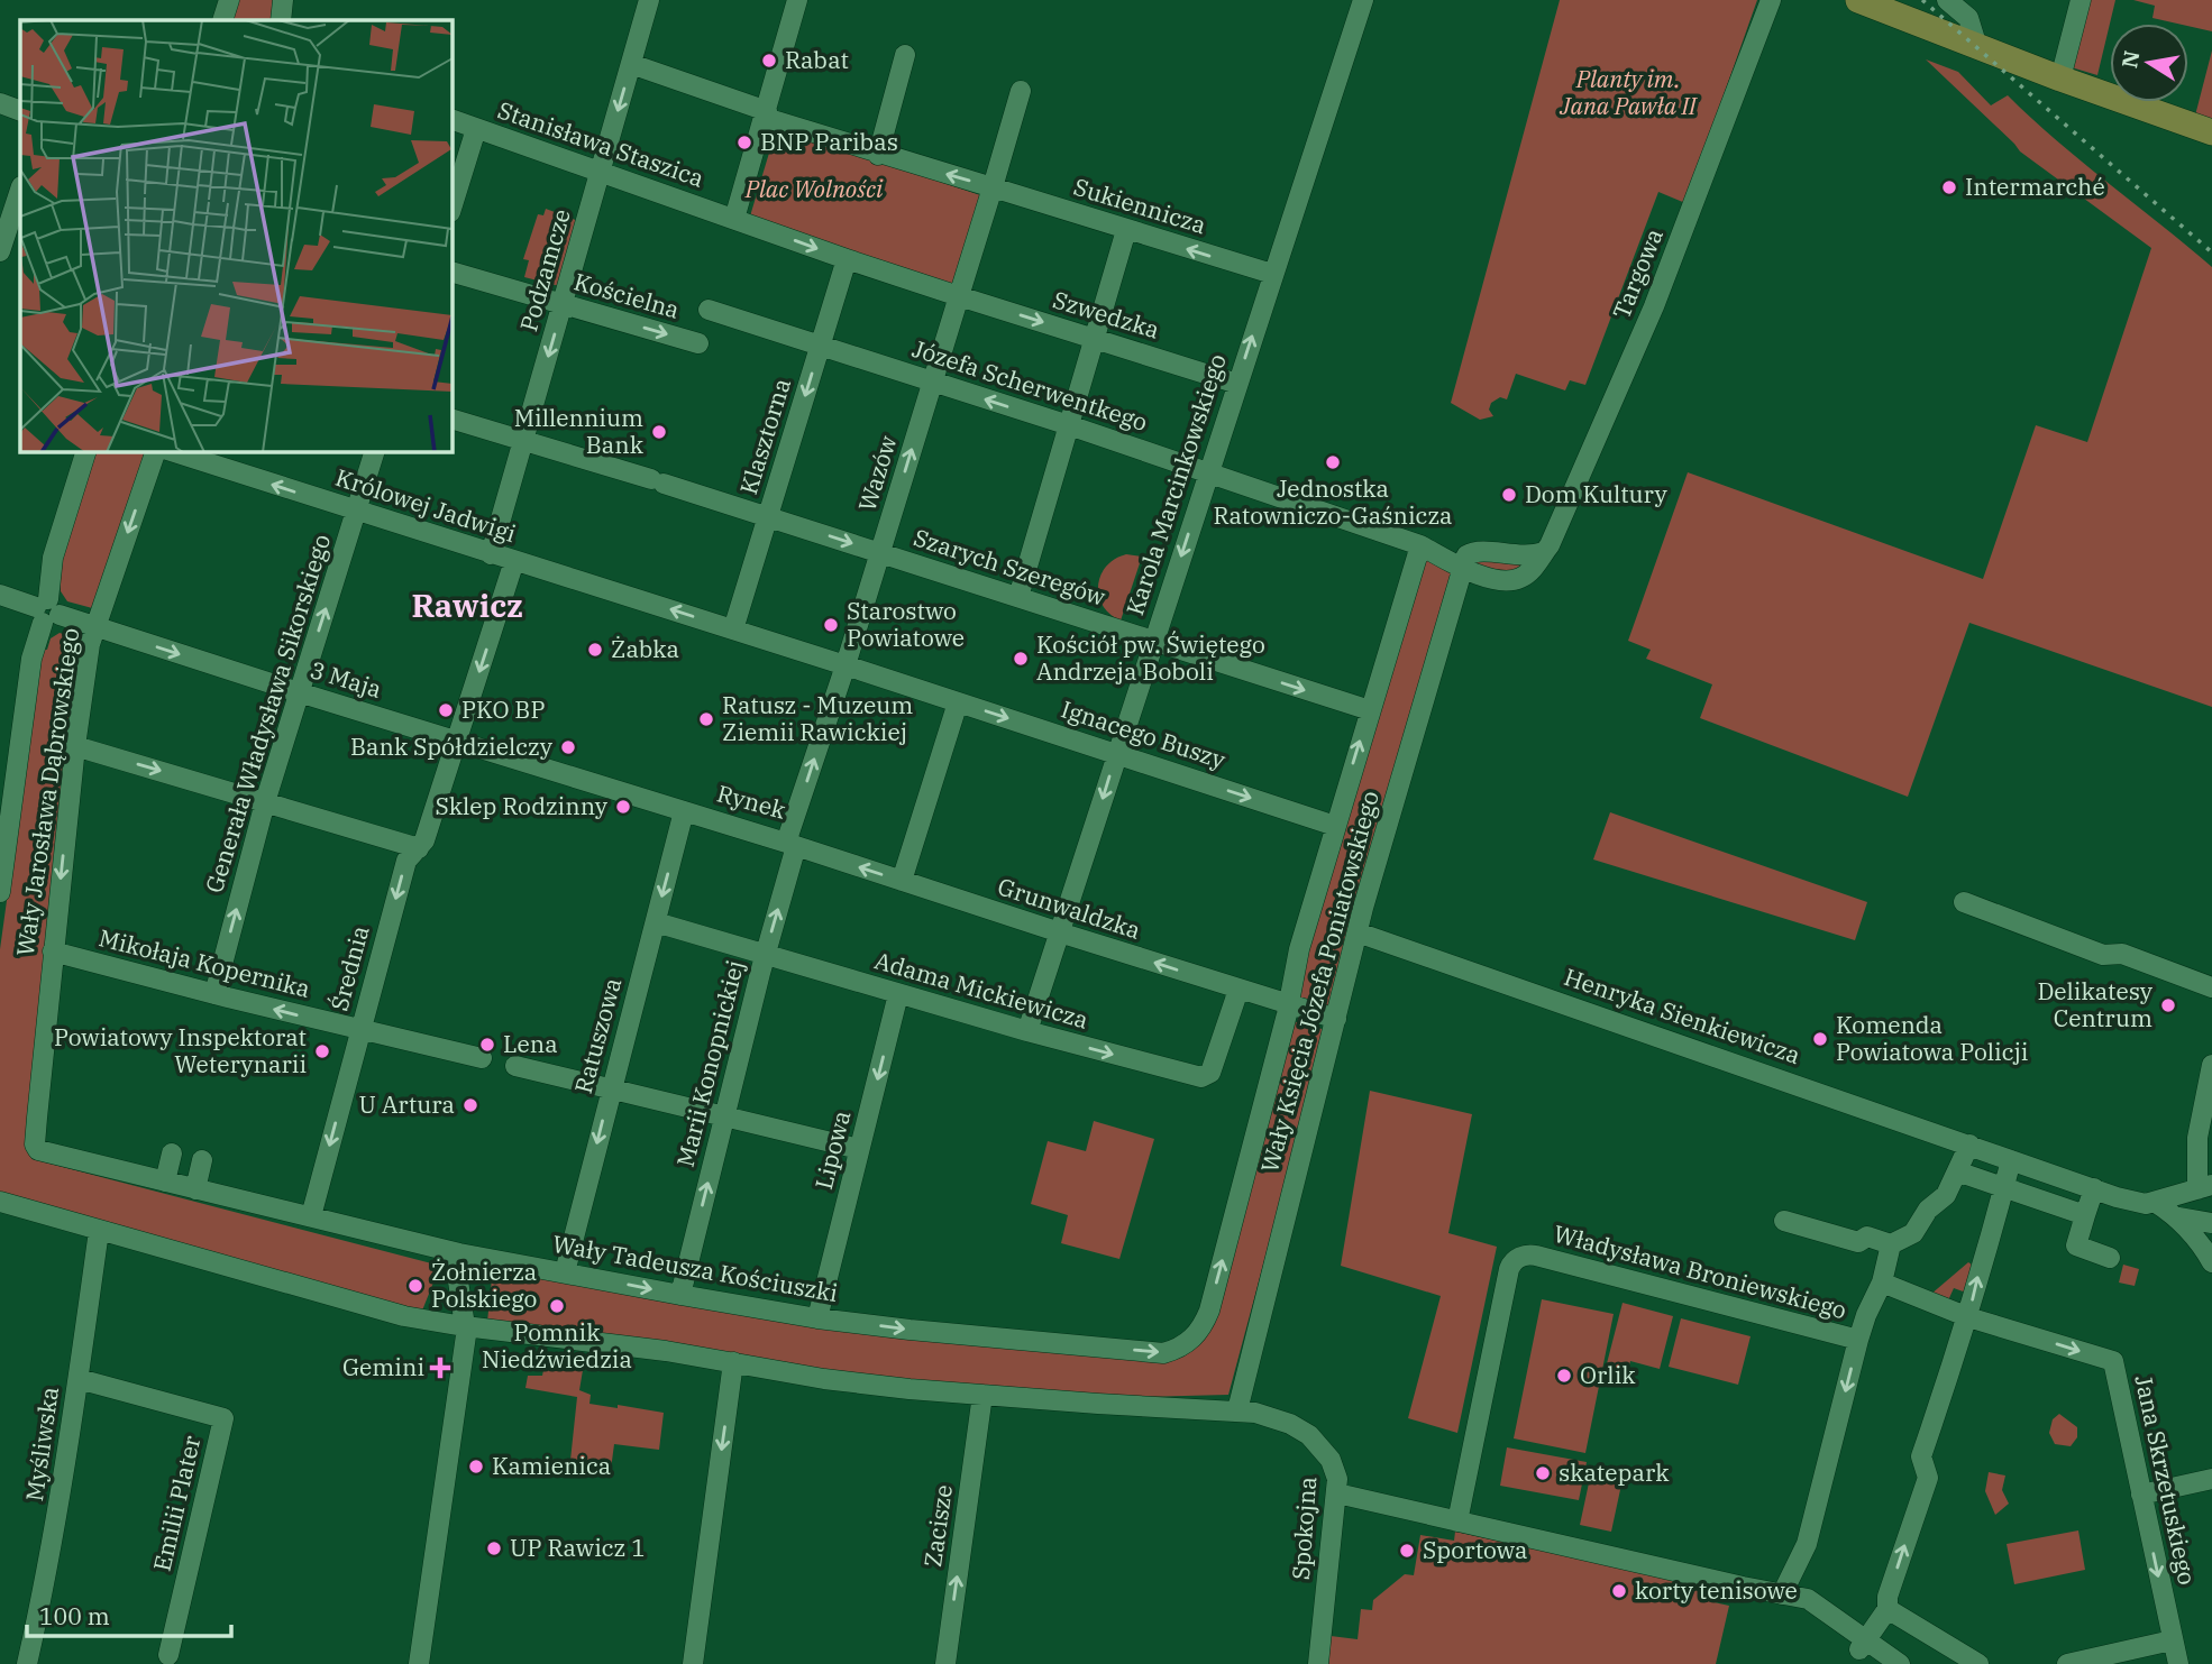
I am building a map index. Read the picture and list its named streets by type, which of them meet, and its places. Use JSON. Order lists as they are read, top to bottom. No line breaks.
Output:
{"streets":{"street":["Stanisława Staszica","Sukiennicza","Podzamcze","Targowa","Kościelna","Szwedzka","Józefa Scherwentkego","Klasztorna","Wazów","Karola Marcinkowskiego","Królowej Jadwigi","Szarych Szeregów","3 Maja","Generała Władysława Sikorskiego","Ignacego Buszy","Wały Jarosława Dąbrowskiego","Rynek","Grunwaldzka","Mikołaja Kopernika","Średnia","Wały Księcia Józefa Poniatowskiego","Adama Mickiewicza","Henryka Sienkiewicza","Ratuszowa","Marii Konopnickiej","Lipowa","Wały Tadeusza Kościuszki","Władysława Broniewskiego","Myśliwska","Jana Skrzetuskiego","Emilii Plater","Zacisze","Spokojna"]},"crossings":[["Stanisława Staszica","Podzamcze"],["Sukiennicza","Karola Marcinkowskiego"],["Podzamcze","Kościelna"],["Podzamcze","Królowej Jadwigi"],["Podzamcze","Szarych Szeregów"],["Targowa","Józefa Scherwentkego"],["Targowa","Wały Księcia Józefa Poniatowskiego"],["Szwedzka","Wazów"],["Szwedzka","Karola Marcinkowskiego"],["Józefa Scherwentkego","Klasztorna"],["Józefa Scherwentkego","Wazów"],["Józefa Scherwentkego","Karola Marcinkowskiego"],["Józefa Scherwentkego","Wały Księcia Józefa Poniatowskiego"],["Klasztorna","Królowej Jadwigi"],["Klasztorna","Szarych Szeregów"],["Wazów","Szarych Szeregów"],["Wazów","Ignacego Buszy"],["Wazów","Rynek"],["Karola Marcinkowskiego","Szarych Szeregów"],["Karola Marcinkowskiego","Ignacego Buszy"],["Karola Marcinkowskiego","Grunwaldzka"],["Karola Marcinkowskiego","Adama Mickiewicza"],["Królowej Jadwigi","Generała Władysława Sikorskiego"],["Królowej Jadwigi","Średnia"],["Szarych Szeregów","Wały Księcia Józefa Poniatowskiego"],["3 Maja","Generała Władysława Sikorskiego"],["3 Maja","Wały Jarosława Dąbrowskiego"],["3 Maja","Rynek"],["3 Maja","Średnia"],["Generała Władysława Sikorskiego","Mikołaja Kopernika"],["Ignacego Buszy","Rynek"],["Ignacego Buszy","Wały Księcia Józefa Poniatowskiego"],["Wały Jarosława Dąbrowskiego","Mikołaja Kopernika"],["Wały Jarosława Dąbrowskiego","Wały Tadeusza Kościuszki"],["Rynek","Grunwaldzka"],["Rynek","Ratuszowa"],["Rynek","Marii Konopnickiej"],["Grunwaldzka","Wały Księcia Józefa Poniatowskiego"],["Grunwaldzka","Adama Mickiewicza"],["Grunwaldzka","Marii Konopnickiej"],["Mikołaja Kopernika","Średnia"],["Średnia","Wały Tadeusza Kościuszki"],["Wały Księcia Józefa Poniatowskiego","Henryka Sienkiewicza"],["Wały Księcia Józefa Poniatowskiego","Wały Tadeusza Kościuszki"],["Wały Księcia Józefa Poniatowskiego","Spokojna"],["Adama Mickiewicza","Ratuszowa"],["Adama Mickiewicza","Marii Konopnickiej"],["Adama Mickiewicza","Lipowa"],["Ratuszowa","Wały Tadeusza Kościuszki"],["Marii Konopnickiej","Wały Tadeusza Kościuszki"],["Lipowa","Wały Tadeusza Kościuszki"],["Myśliwska","Emilii Plater"]],"one_way":["Sukiennicza","Kościelna","Szwedzka","Klasztorna","Królowej Jadwigi","Generała Władysława Sikorskiego","Ignacego Buszy","Grunwaldzka","Średnia","Ratuszowa","Marii Konopnickiej","Lipowa","Jana Skrzetuskiego","Zacisze"],"districts":["Rawicz"],"parks":["Planty im. Jana Pawła II","Plac Wolności"],"places":{"other":["Rabat","BNP Paribas","Intermarché","Millennium Bank","Jednostka Ratowniczo-Gaśnicza","Dom Kultury","Starostwo Powiatowe","Żabka","Kościół pw. Świętego Andrzeja Boboli","PKO BP","Ratusz - Muzeum Ziemii Rawickiej","Bank Spółdzielczy","Sklep Rodzinny","Delikatesy Centrum","Komenda Powiatowa Policji","Lena","Powiatowy Inspektorat Weterynarii","U Artura","Żołnierza Polskiego","Pomnik Niedźwiedzia","Orlik","Kamienica","skatepark","UP Rawicz 1","Sportowa","korty tenisowe"],"health":["Gemini"]},"scale_bar":"100 m","north":"left"}
